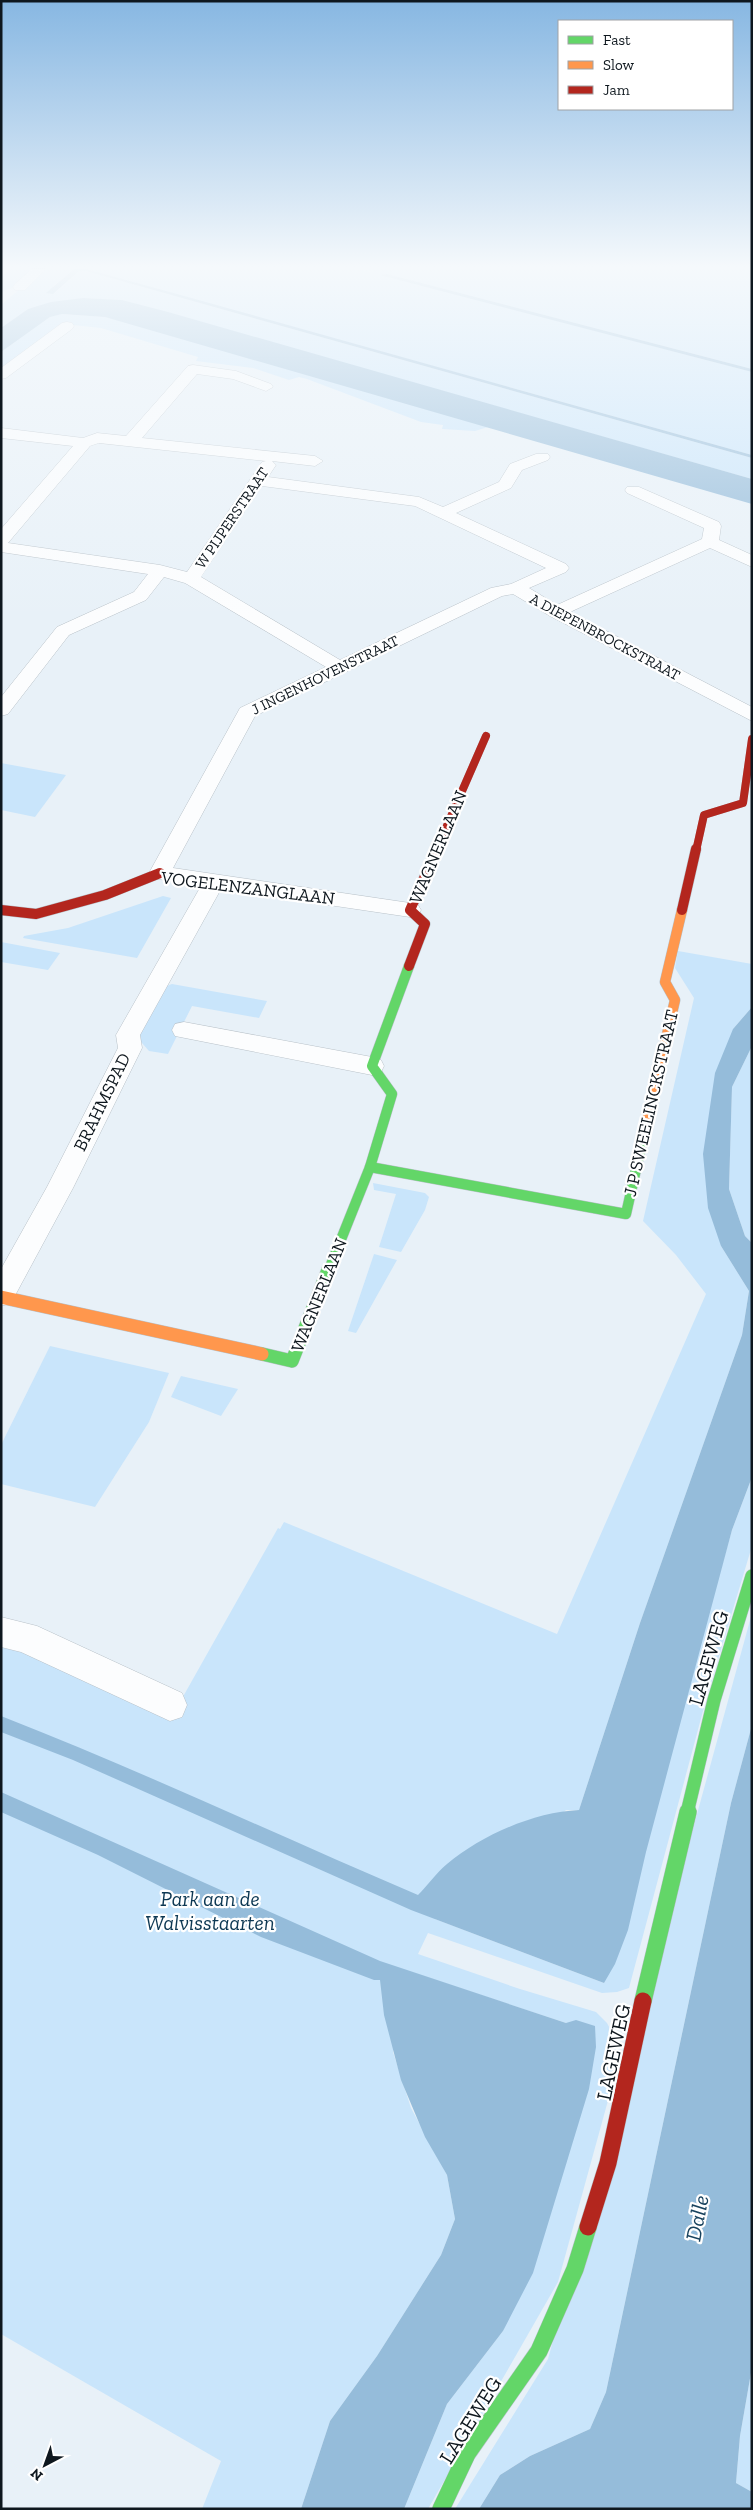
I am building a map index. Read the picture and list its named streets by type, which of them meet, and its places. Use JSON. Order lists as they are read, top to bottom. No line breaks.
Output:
{"streets":{"street":["W PIJPERSTRAAT","A DIEPENBROCKSTRAAT","J INGENHOVENSTRAAT","WAGNERLAAN","VOGELENZANGLAAN","BRAHMSPAD","J P SWEELINCKSTRAAT","LAGEWEG"]},"crossings":[["W PIJPERSTRAAT","A DIEPENBROCKSTRAAT"],["A DIEPENBROCKSTRAAT","J INGENHOVENSTRAAT"],["J INGENHOVENSTRAAT","VOGELENZANGLAAN"],["WAGNERLAAN","VOGELENZANGLAAN"],["WAGNERLAAN","BRAHMSPAD"],["WAGNERLAAN","J P SWEELINCKSTRAAT"],["VOGELENZANGLAAN","BRAHMSPAD"]],"water":["Dalle"],"parks":["Park aan de Walvisstaarten"],"legend":["Fast","Slow","Jam"],"north":"bottom left"}
